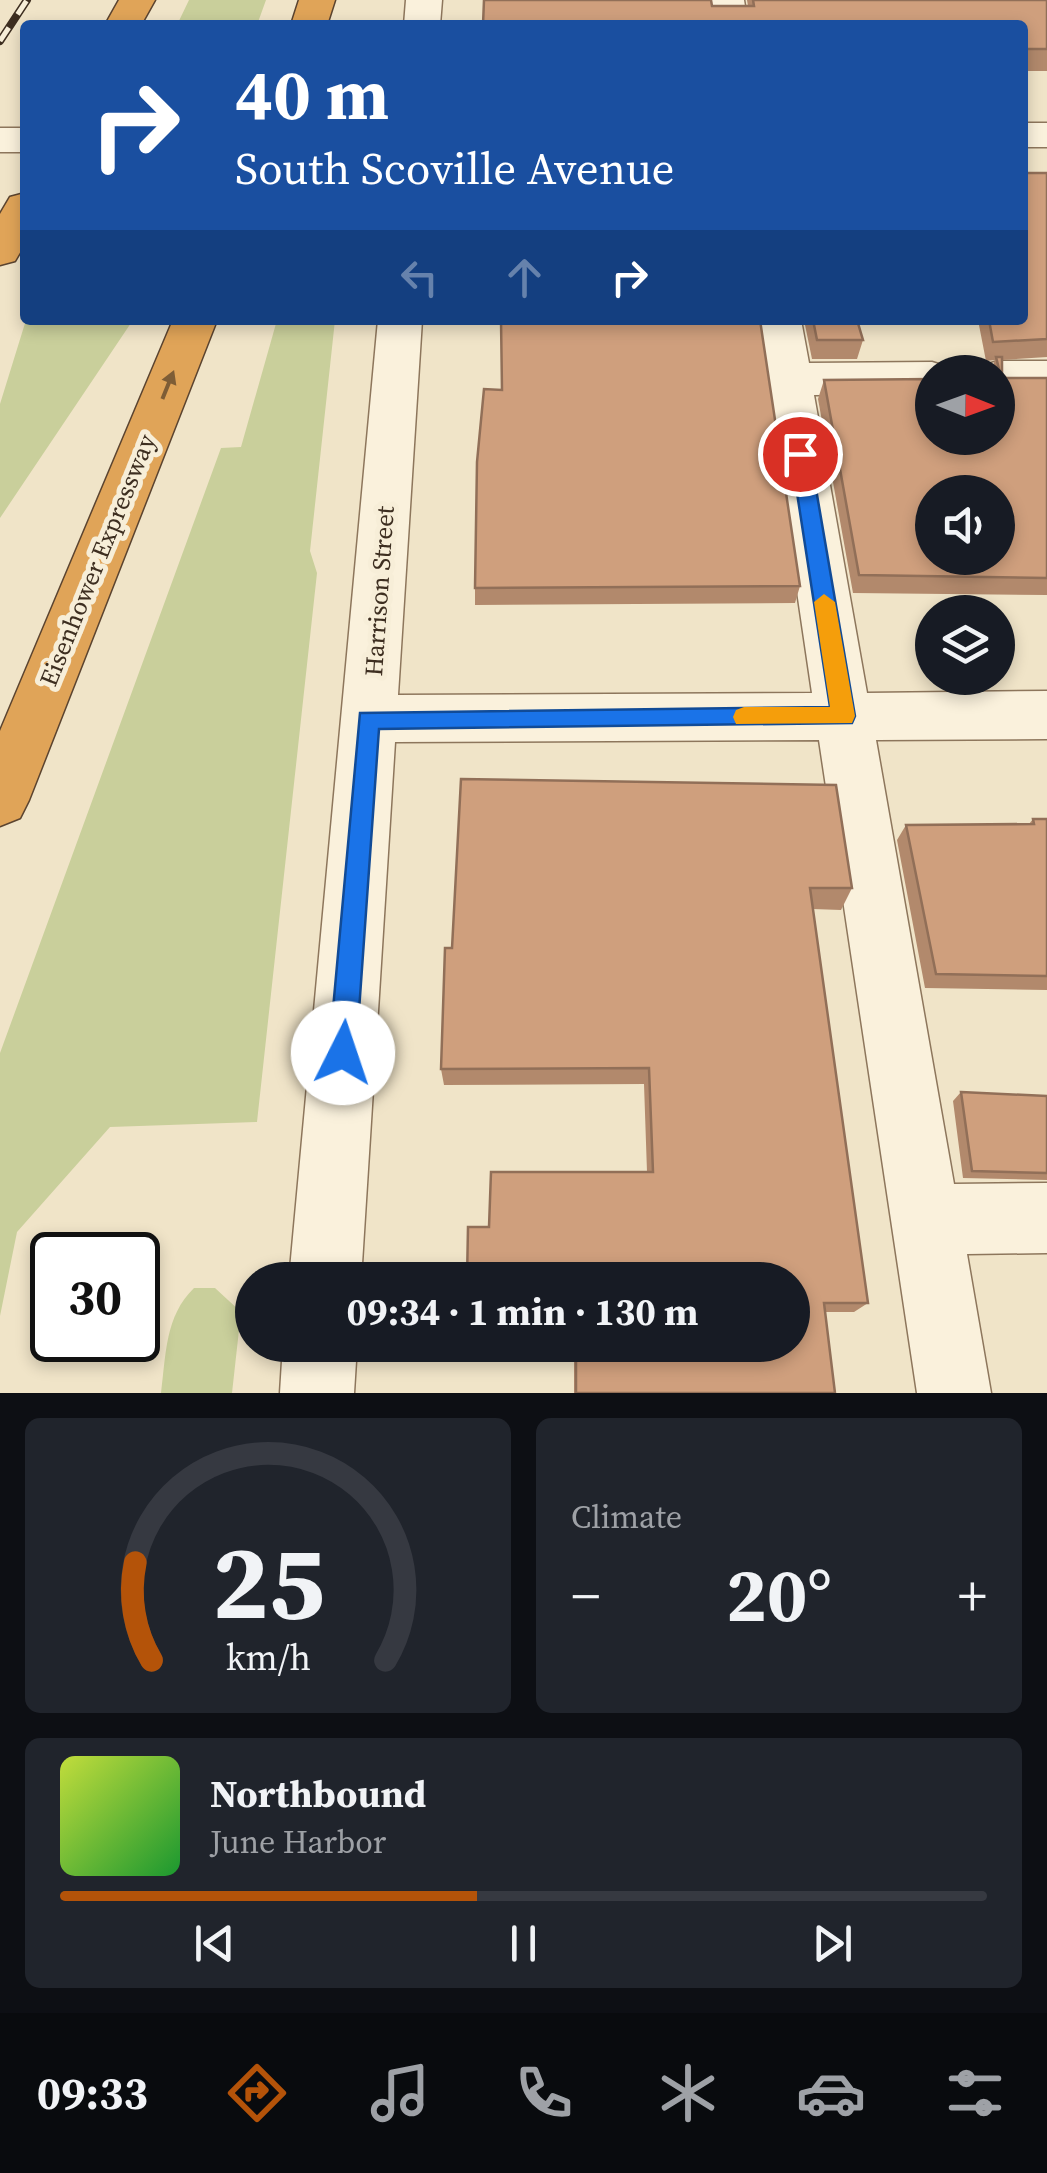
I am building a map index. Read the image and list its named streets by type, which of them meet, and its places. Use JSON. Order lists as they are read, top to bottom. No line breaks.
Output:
{"streets":{"highway":["Eisenhower Expressway"],"street":["Harrison Street"]},"one_way":["Eisenhower Expressway"],"north":"right","page":{"turn":["40 m","South Scoville Avenue"],"limit":"30","trip":"09:34 · 1 min · 130 m","tile":"Climate","heat":["−","20°","+"],"song":["Northbound","June Harbor"],"tabs":"09:33","gauge":["25","km/h"]}}
